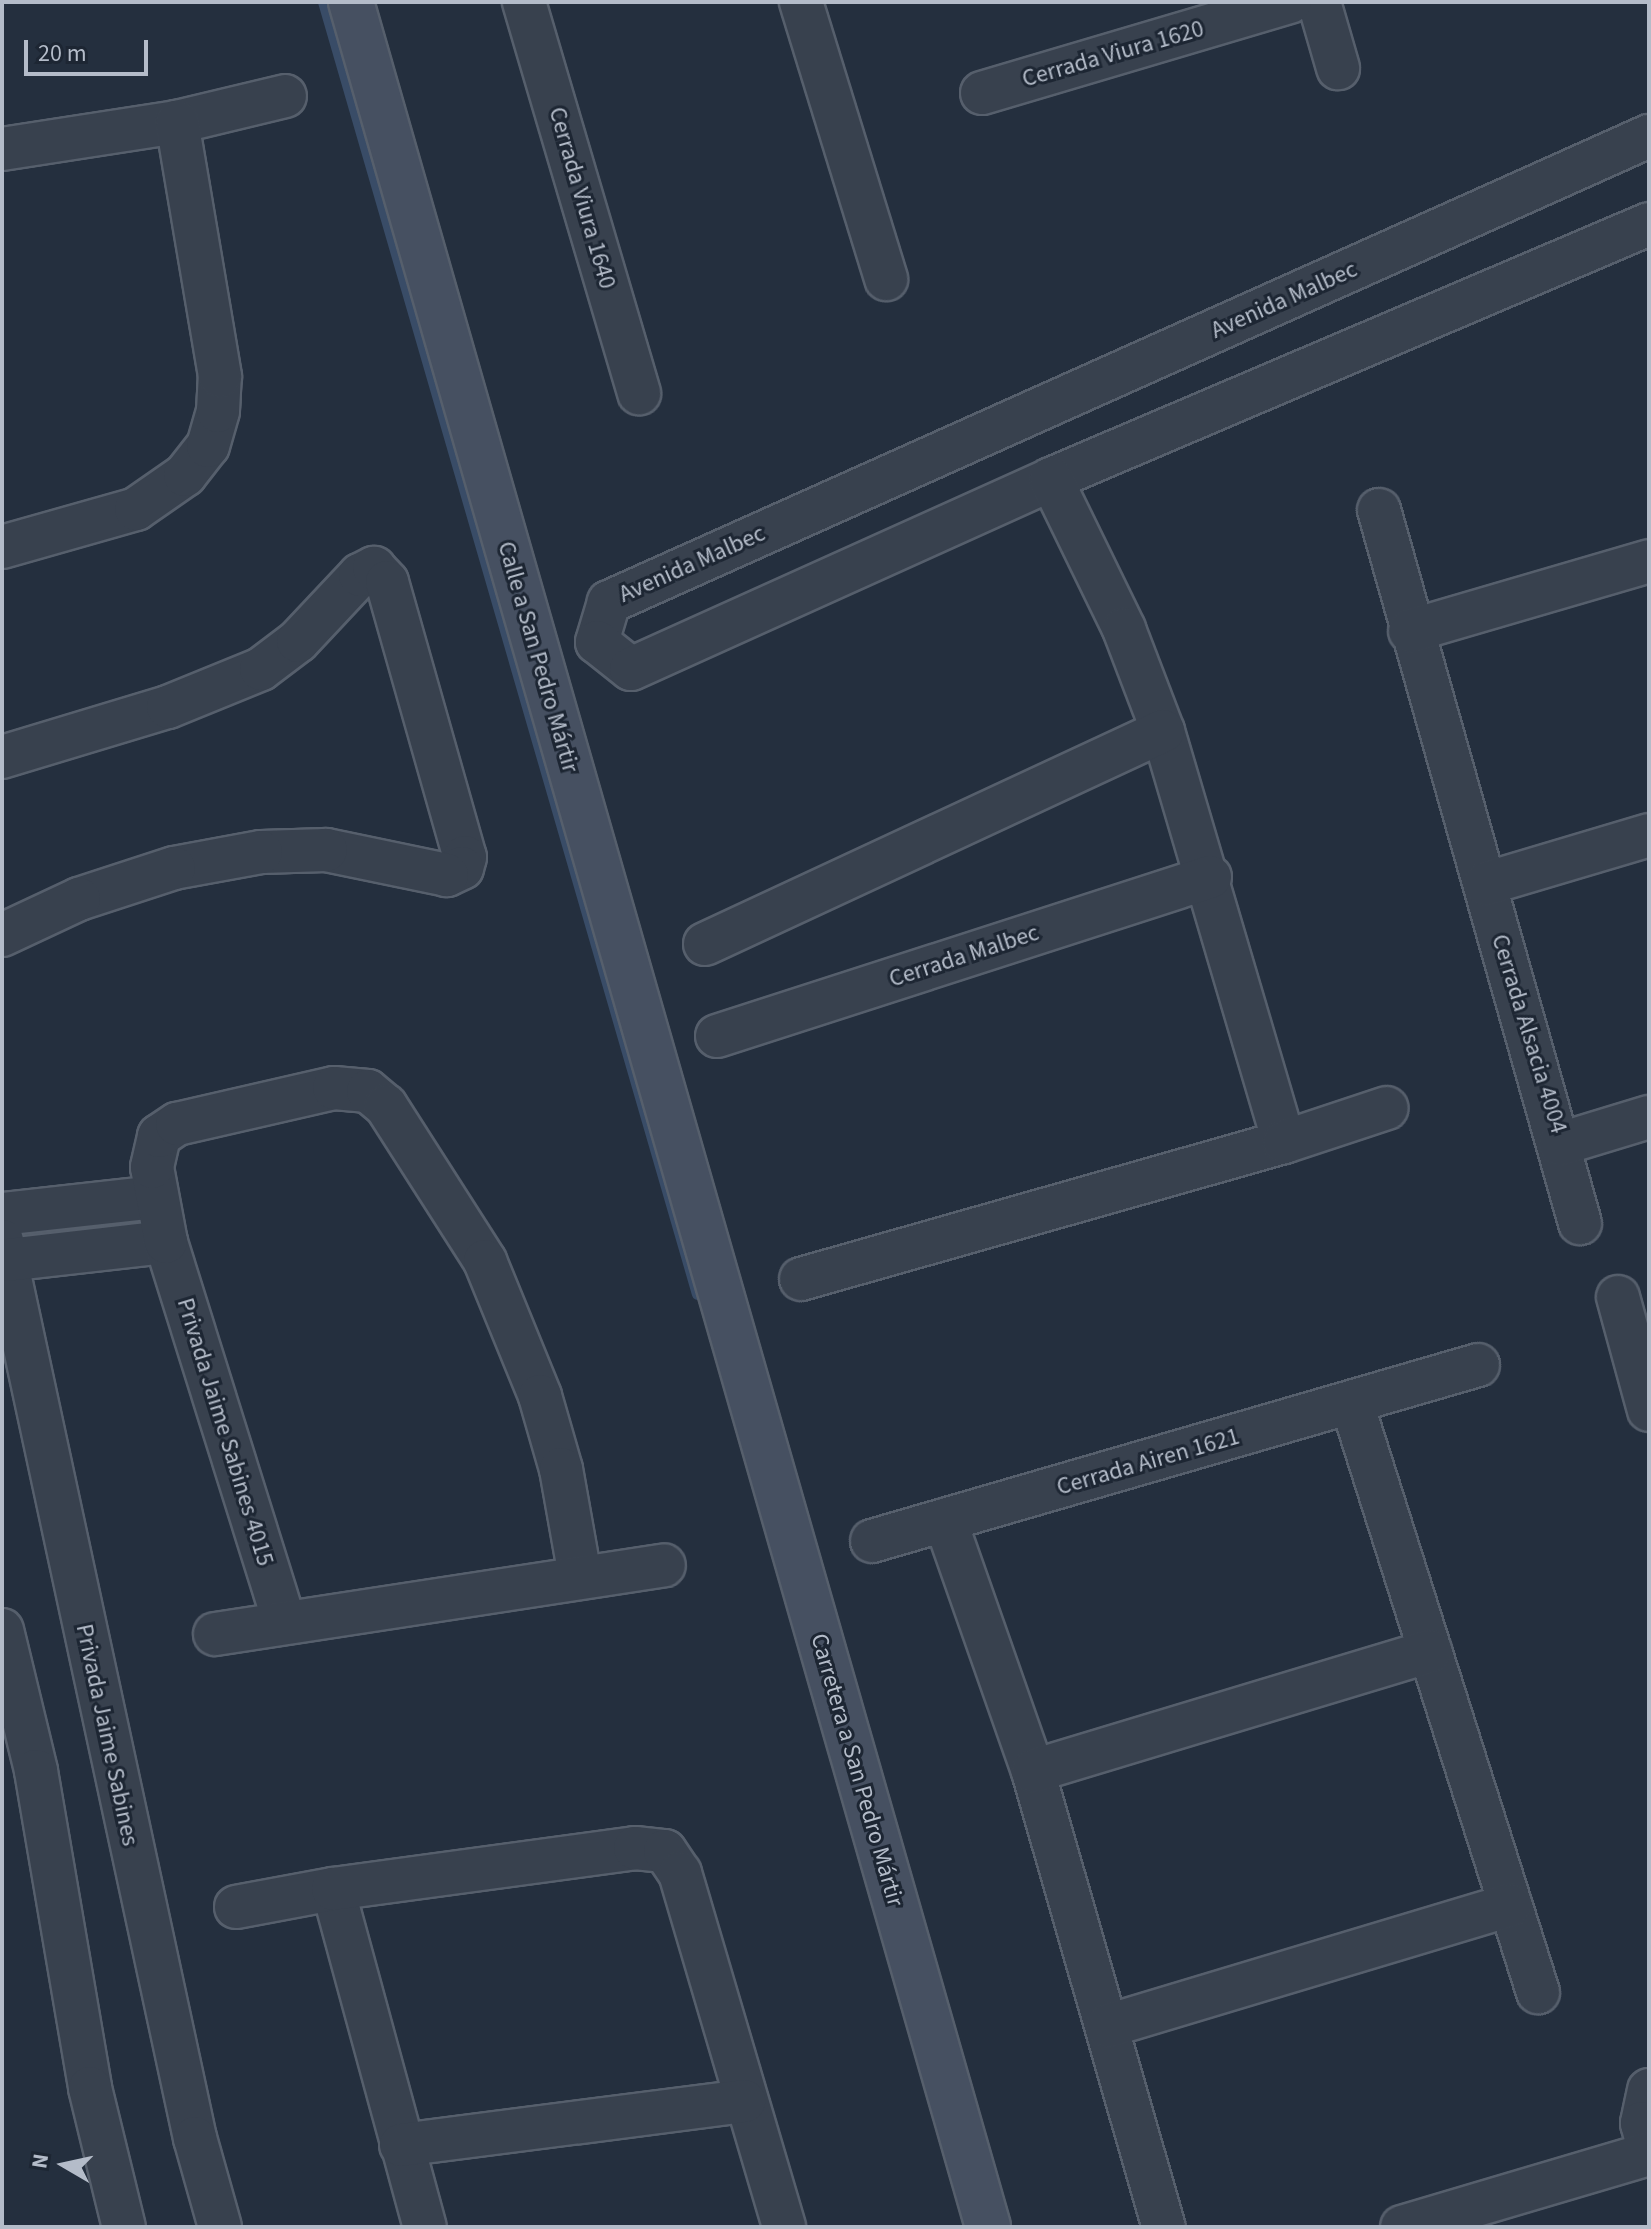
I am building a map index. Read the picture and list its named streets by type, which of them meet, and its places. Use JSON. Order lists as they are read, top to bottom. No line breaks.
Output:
{"streets":{"main road":["Calle a San Pedro Mártir","Carretera a San Pedro Mártir"],"street":["Cerrada Viura 1620","Cerrada Viura 1640","Avenida Malbec","Cerrada Malbec","Cerrada Alsacia 4004","Privada Jaime Sabines 4015","Cerrada Airen 1621","Privada Jaime Sabines"]},"crossings":[["Calle a San Pedro Mártir","Carretera a San Pedro Mártir"]],"scale_bar":"20 m","north":"left"}
